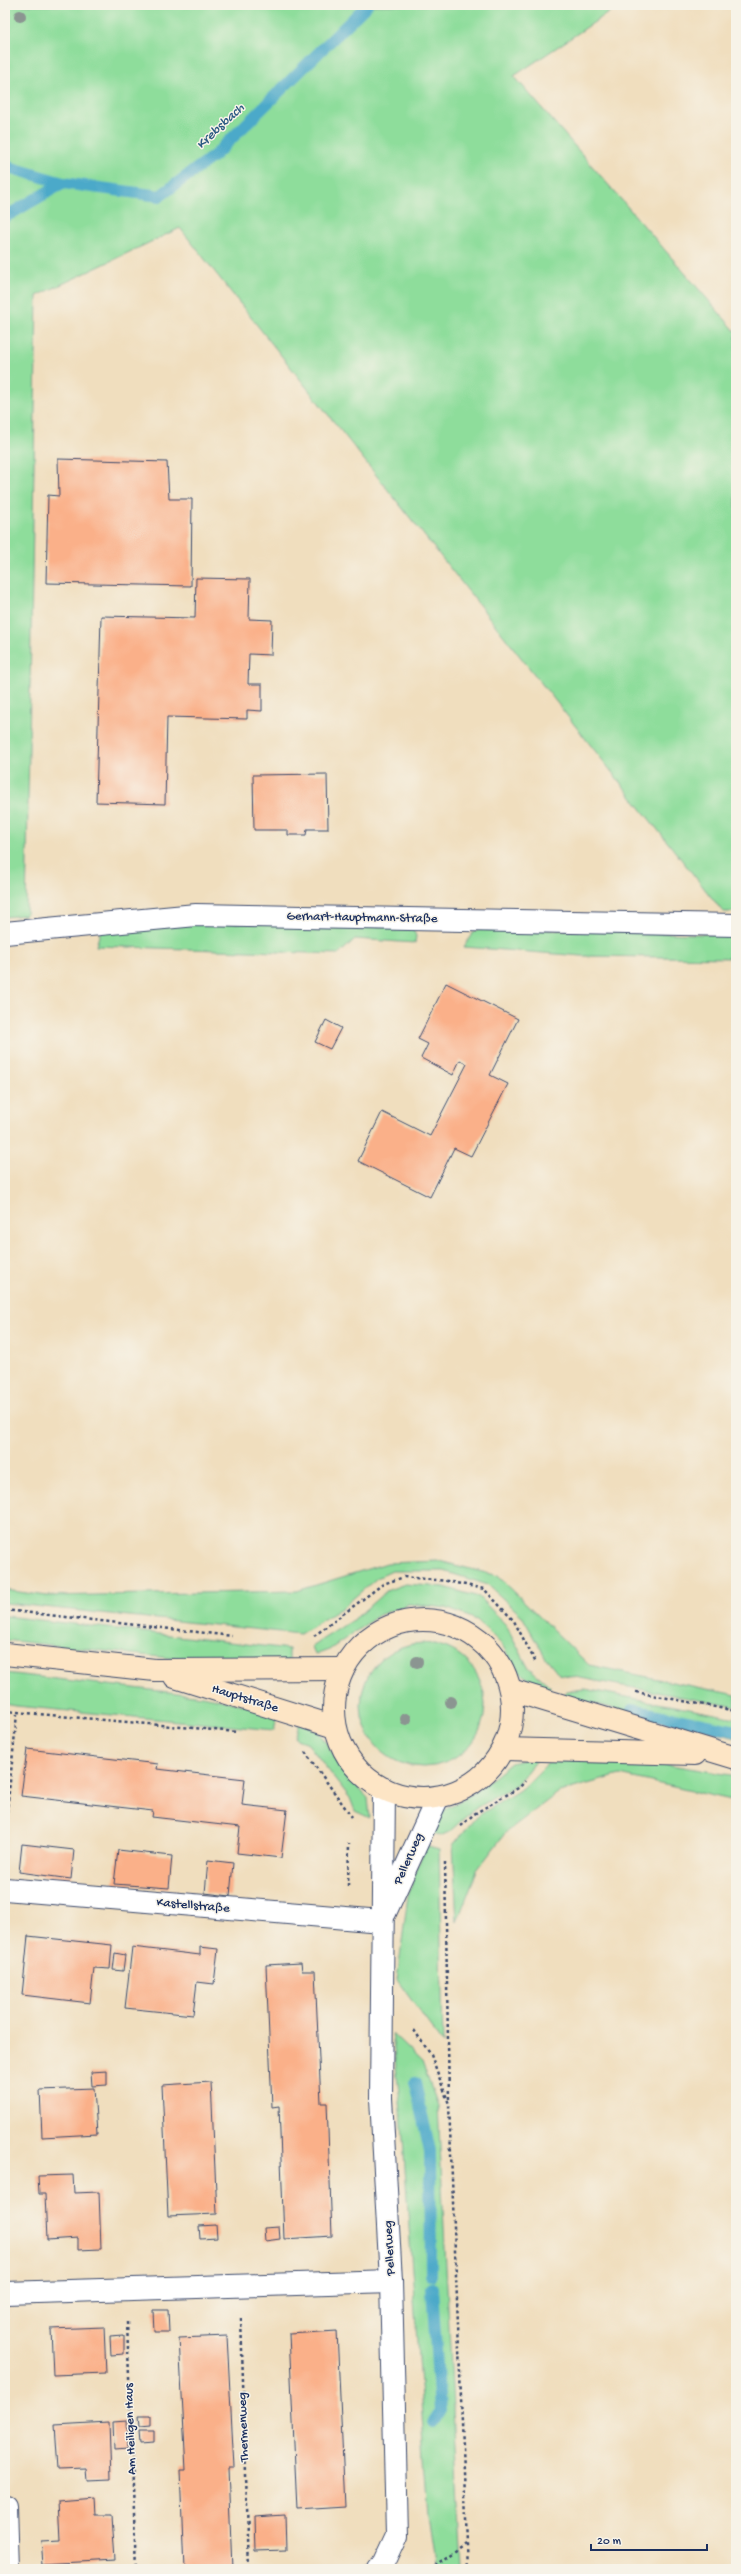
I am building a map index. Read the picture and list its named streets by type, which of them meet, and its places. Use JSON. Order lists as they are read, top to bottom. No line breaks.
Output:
{"streets":{"main road":["Hauptstraße"],"street":["Gerhart-Hauptmann-Straße","Pellerweg","Kastellstraße"],"path":["Thermenweg","Am Heiligen Haus"]},"crossings":[["Pellerweg","Kastellstraße"]],"water":["Krebsbach"],"scale_bar":"20 m"}
